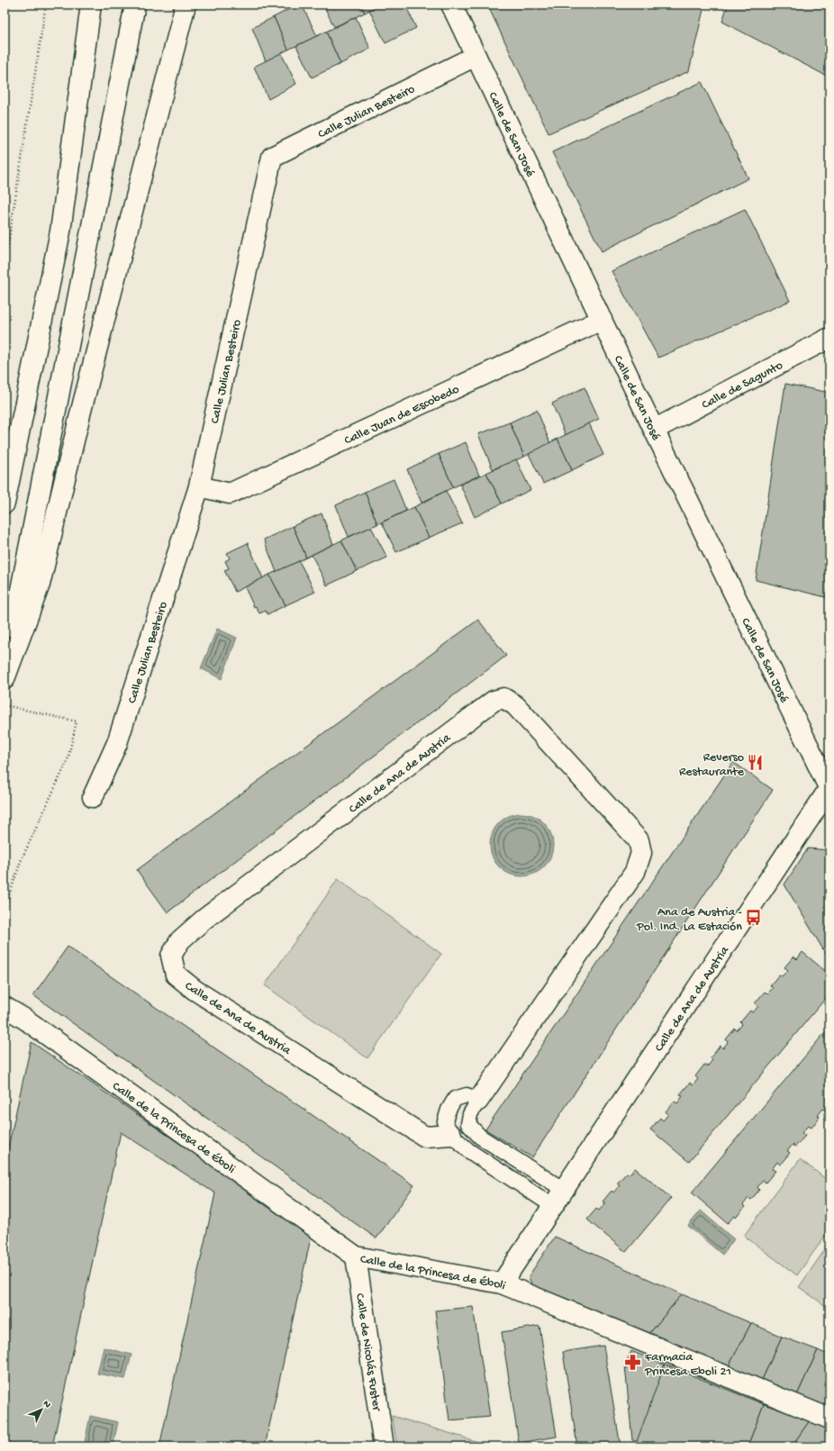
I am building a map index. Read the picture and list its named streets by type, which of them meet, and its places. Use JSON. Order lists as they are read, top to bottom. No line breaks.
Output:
{"streets":{"main road":["Calle Julian Besteiro","Calle de San José","Calle de Sagunto","Calle Juan de Escobedo","Calle de Ana de Austria","Calle de la Princesa de Éboli","Calle de Nicolás Fuster"]},"crossings":[["Calle Julian Besteiro","Calle de San José"],["Calle Julian Besteiro","Calle Juan de Escobedo"],["Calle de San José","Calle de Sagunto"],["Calle de San José","Calle Juan de Escobedo"],["Calle de San José","Calle de Ana de Austria"],["Calle de Ana de Austria","Calle de la Princesa de Éboli"],["Calle de la Princesa de Éboli","Calle de Nicolás Fuster"]],"places":{"restaurant":["Reverso Restaurante"],"bus stop":["Ana de Austria - Pol. Ind. La Estación"],"pharmacy":["Farmacia Princesa Eboli 21"]},"north":"top right"}
